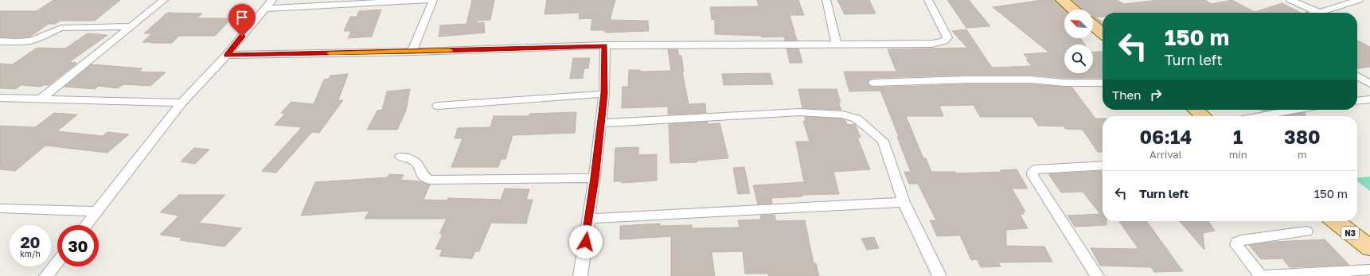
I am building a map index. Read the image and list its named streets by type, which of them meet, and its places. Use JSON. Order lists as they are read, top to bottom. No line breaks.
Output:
{"streets":{"main road":["N3"]},"north":"top left","page":{"turn":["150 m","Turn left"],"then":"Then","eta":["06:14","Arrival","1","min","380","m"],"list":[{"name":"Turn left","value":"150 m"}],"speed":"20 km/h","limit":"30"}}
